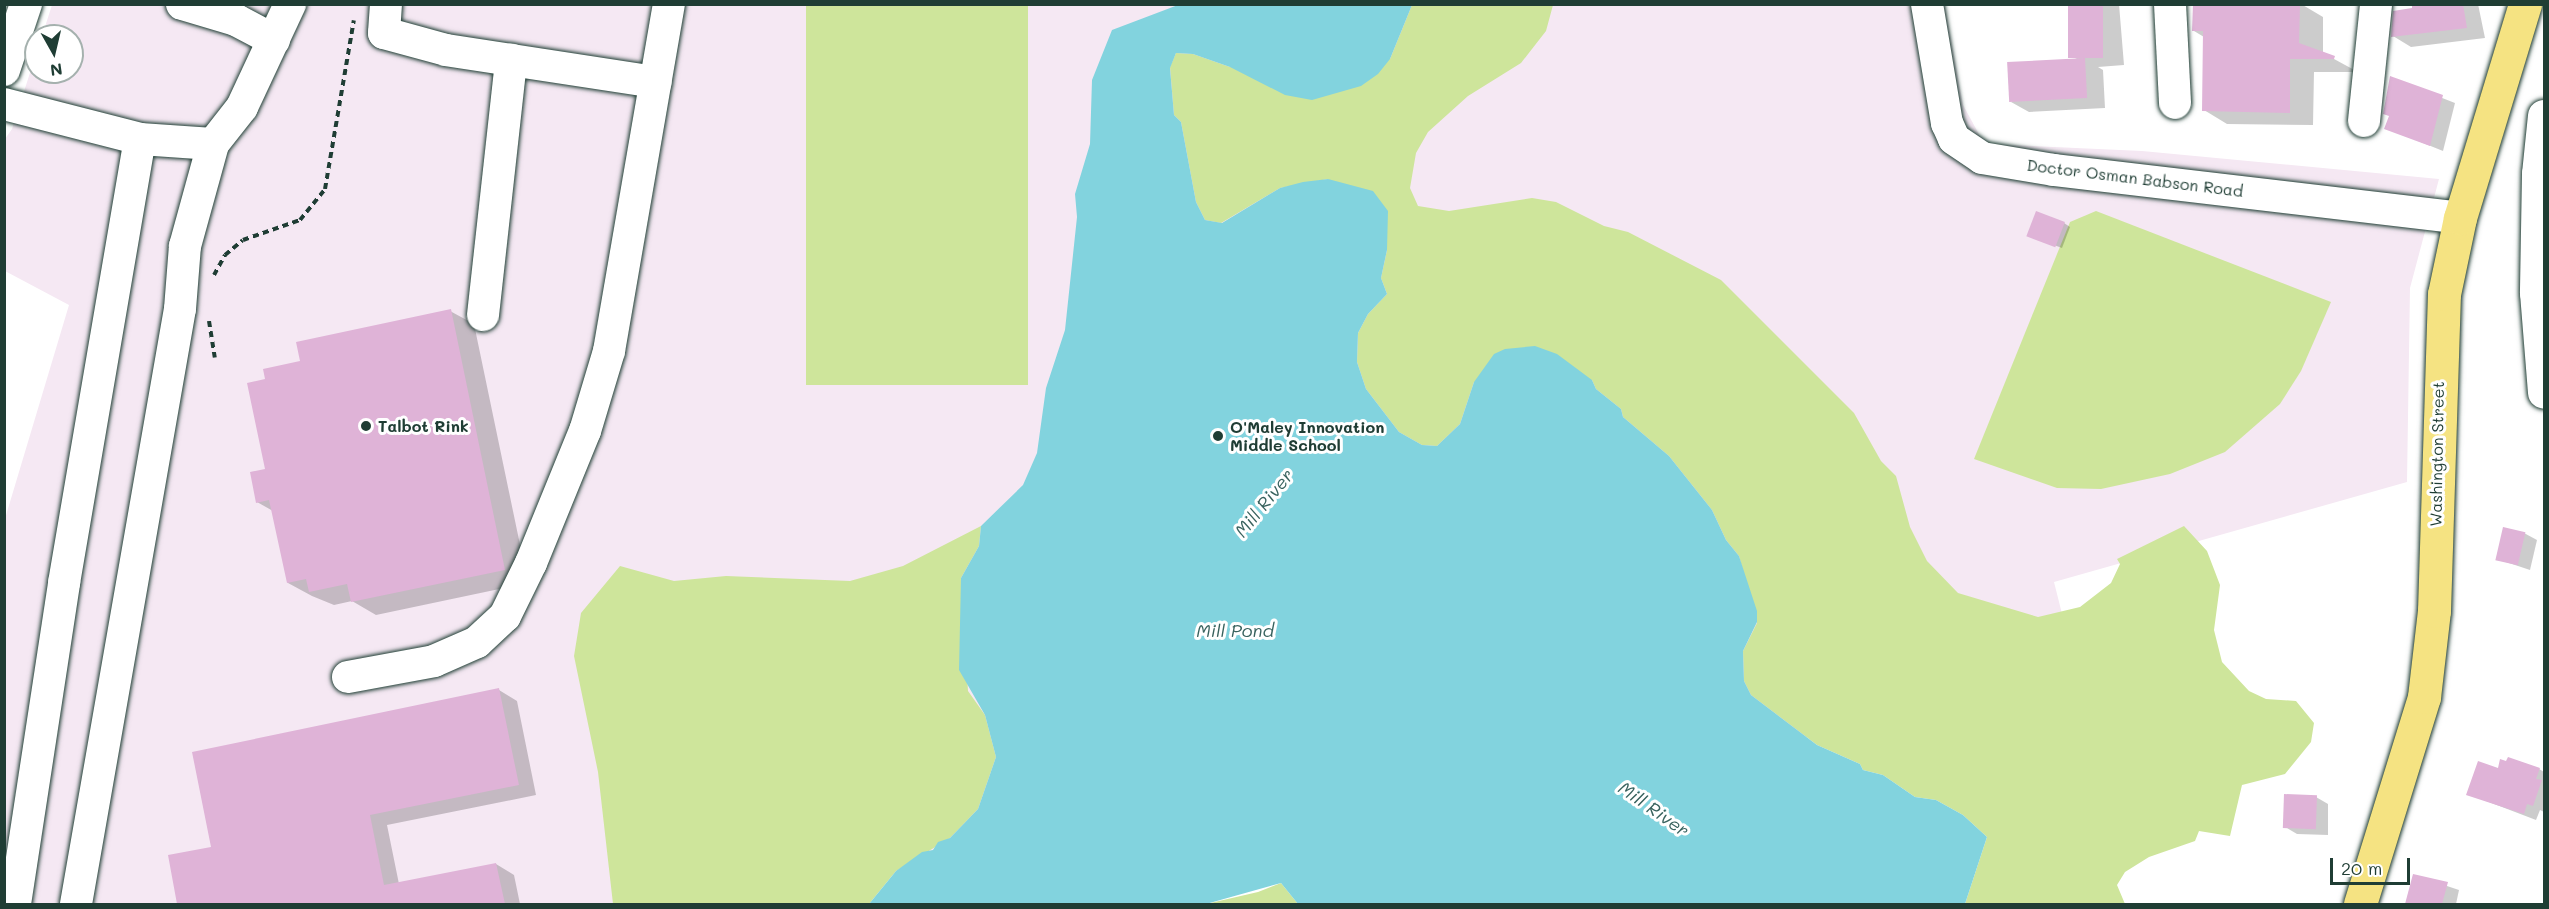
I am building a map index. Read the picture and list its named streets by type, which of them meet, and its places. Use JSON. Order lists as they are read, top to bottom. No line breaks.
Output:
{"streets":{"main road":["Washington Street"],"street":["Doctor Osman Babson Road"]},"crossings":[["Doctor Osman Babson Road","Washington Street"]],"water":["Mill River","Mill Pond"],"places":["Talbot Rink","O'Maley Innovation Middle School"],"scale_bar":"20 m","north":"bottom"}
